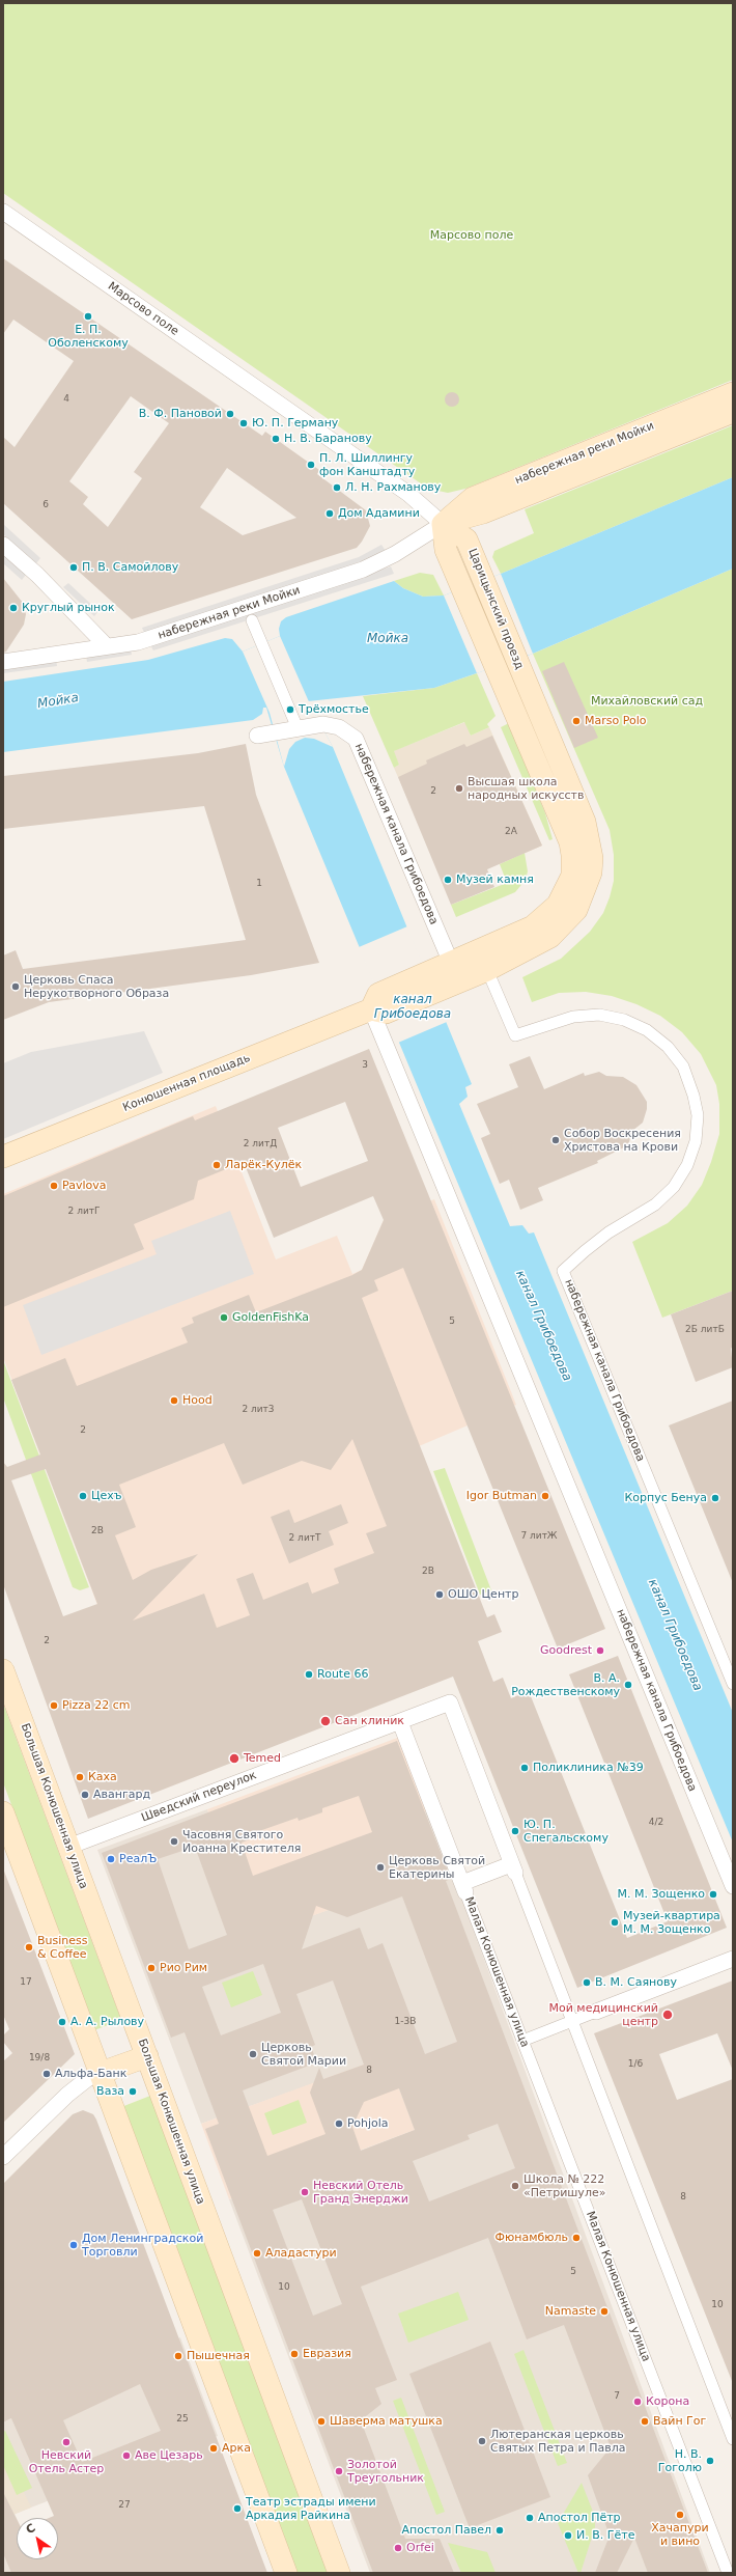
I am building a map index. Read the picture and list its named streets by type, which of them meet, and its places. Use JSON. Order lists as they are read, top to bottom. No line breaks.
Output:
{"streets":{"main road":["набережная реки Мойки","Царицынский проезд","Конюшенная площадь","Большая Конюшенная улица"],"street":["Марсово поле","набережная канала Грибоедова","Шведский переулок","Малая Конюшенная улица"]},"crossings":[["Марсово поле","набережная реки Мойки"],["Марсово поле","Царицынский проезд"],["набережная реки Мойки","Царицынский проезд"],["Царицынский проезд","набережная канала Грибоедова"],["Царицынский проезд","Конюшенная площадь"],["набережная канала Грибоедова","Конюшенная площадь"],["Шведский переулок","Большая Конюшенная улица"],["Шведский переулок","Малая Конюшенная улица"]],"water":["Мойка","канал Грибоедова"],"parks":["Марсово поле","Михайловский сад"],"places":["Е. П. Оболенскому","В. Ф. Пановой","Ю. П. Герману","Н. В. Баранову","П. Л. Шиллингу фон Канштадту","Л. Н. Рахманову","Дом Адамини","П. В. Самойлову","Круглый рынок","Трёхмостье","Marso Polo","Высшая школа народных искусств","Музей камня","Церковь Спаса Нерукотворного Образа","Собор Воскресения Христова на Крови","Ларёк-Кулёк","Pavlova","GoldenFishKa","Hood","Цехъ","Igor Butman","Корпус Бенуа","ОШО Центр","Goodrest","Route 66","В. А. Рождественскому","Pizza 22 cm","Сан клиник","Temed","Поликлиника №39","Каха","Авангард","Ю. П. Спегальскому","Часовня Святого Иоанна Крестителя","РеалЪ","Церковь Cвятой Екатерины","М. М. Зощенко","Музей-квартира М. М. Зощенко","Business & Coffee","Рио Рим","В. М. Саянову","Мой медицинский центр","А. А. Рылову","Церковь Святой Марии","Альфа-Банк","Ваза","Pohjola","Школа № 222 «Петришуле»","Невский Отель Гранд Энерджи","Фюнамбюль","Дом Ленинградской Торговли","Аладастури","Namaste","Евразия","Пышечная","Корона","Шаверма матушка","Вайн Гог","Лютеранская церковь Святых Петра и Павла","Невский Отель Астер","Арка","Аве Цезарь","Н. В. Гоголю","Золотой Треугольник","Театр эстрады имени Аркадия Райкина","Хачапури и вино","Апостол Пётр","Апостол Павел","И. В. Гёте","Orfei"],"house_numbers":["4","6","2","2А","1","3","2 литД","2 литГ","5","2Б литБ","2 лит3","2","2В","7 литЖ","2 литТ","2В","2","4/2","17","1-3В","19/8","1/6","8","8","5","10","10","7","25","27"],"north":"top left"}
